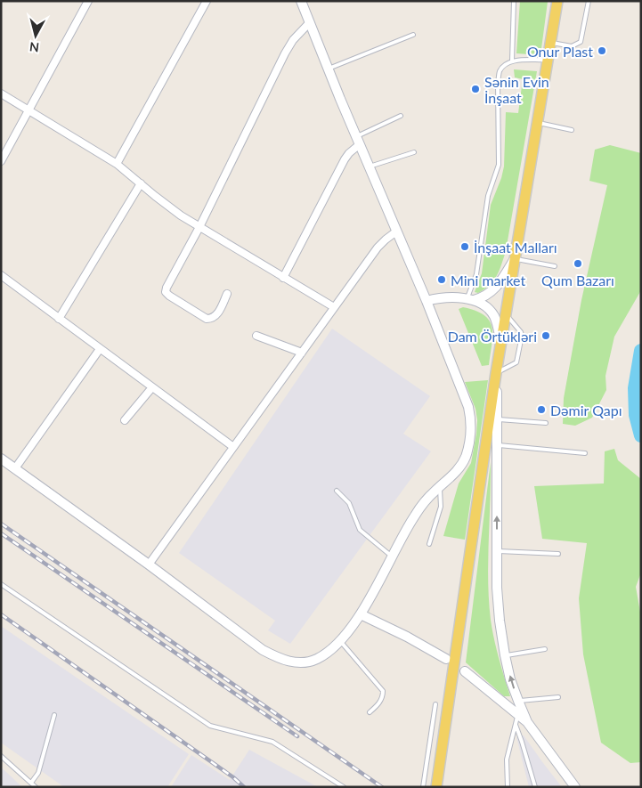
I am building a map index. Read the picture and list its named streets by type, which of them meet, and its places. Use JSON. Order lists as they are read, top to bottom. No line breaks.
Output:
{"places":["Onur Plast","Sənin Evin İnşaat","İnşaat Malları","Qum Bazarı","Mini market","Dam Örtükləri","Dəmir Qapı"],"north":"bottom"}
